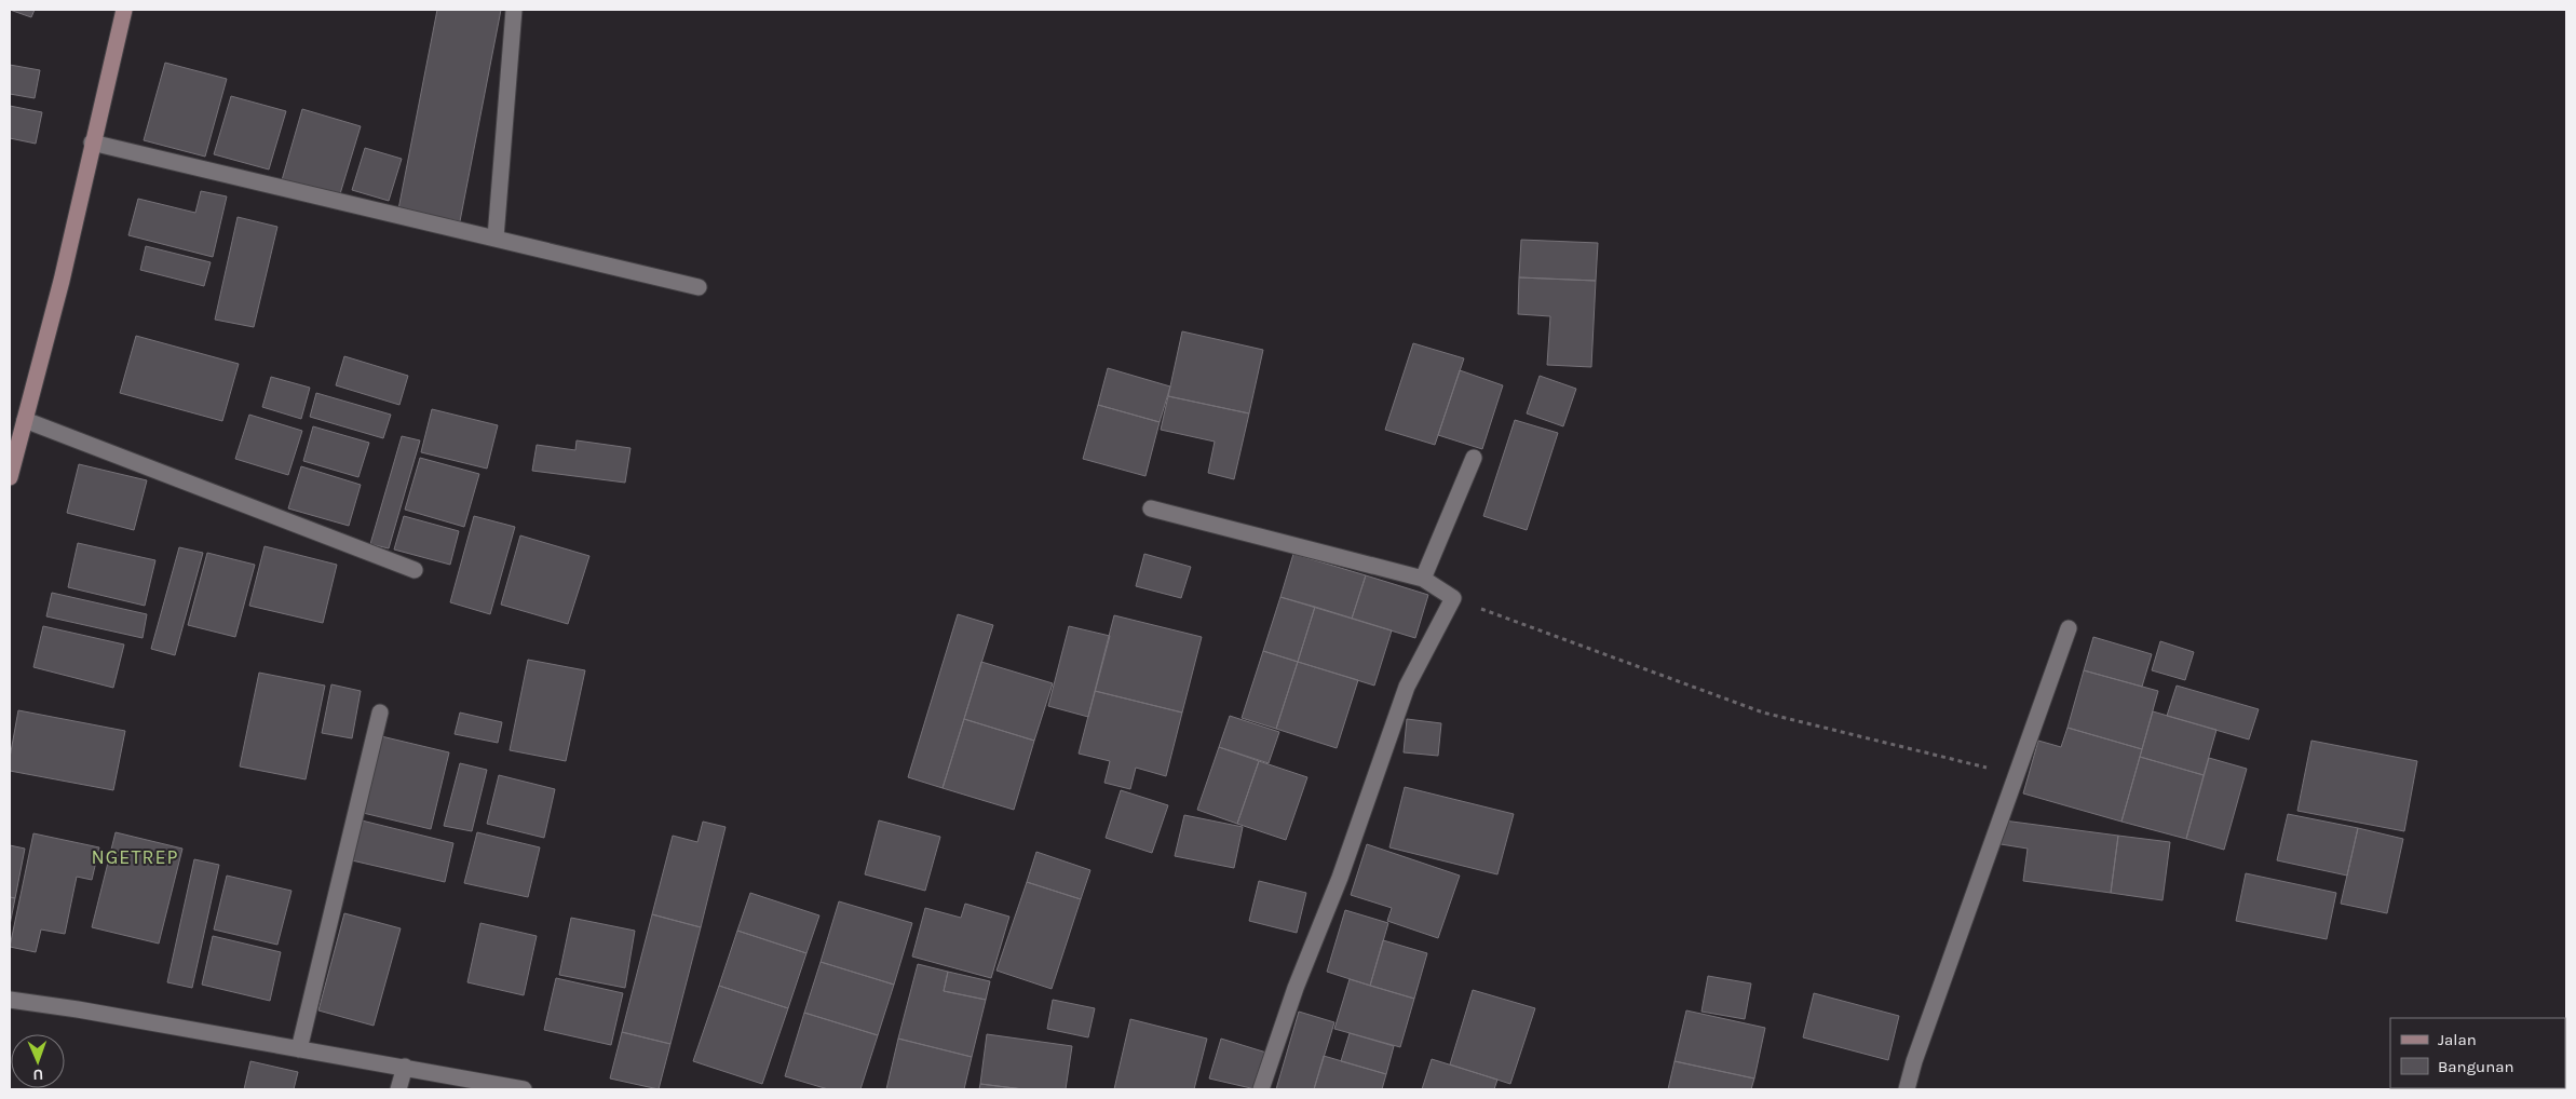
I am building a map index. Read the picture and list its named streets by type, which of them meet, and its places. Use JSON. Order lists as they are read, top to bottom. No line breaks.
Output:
{"districts":["NGETREP"],"legend":["Jalan","Bangunan"],"north":"bottom"}
